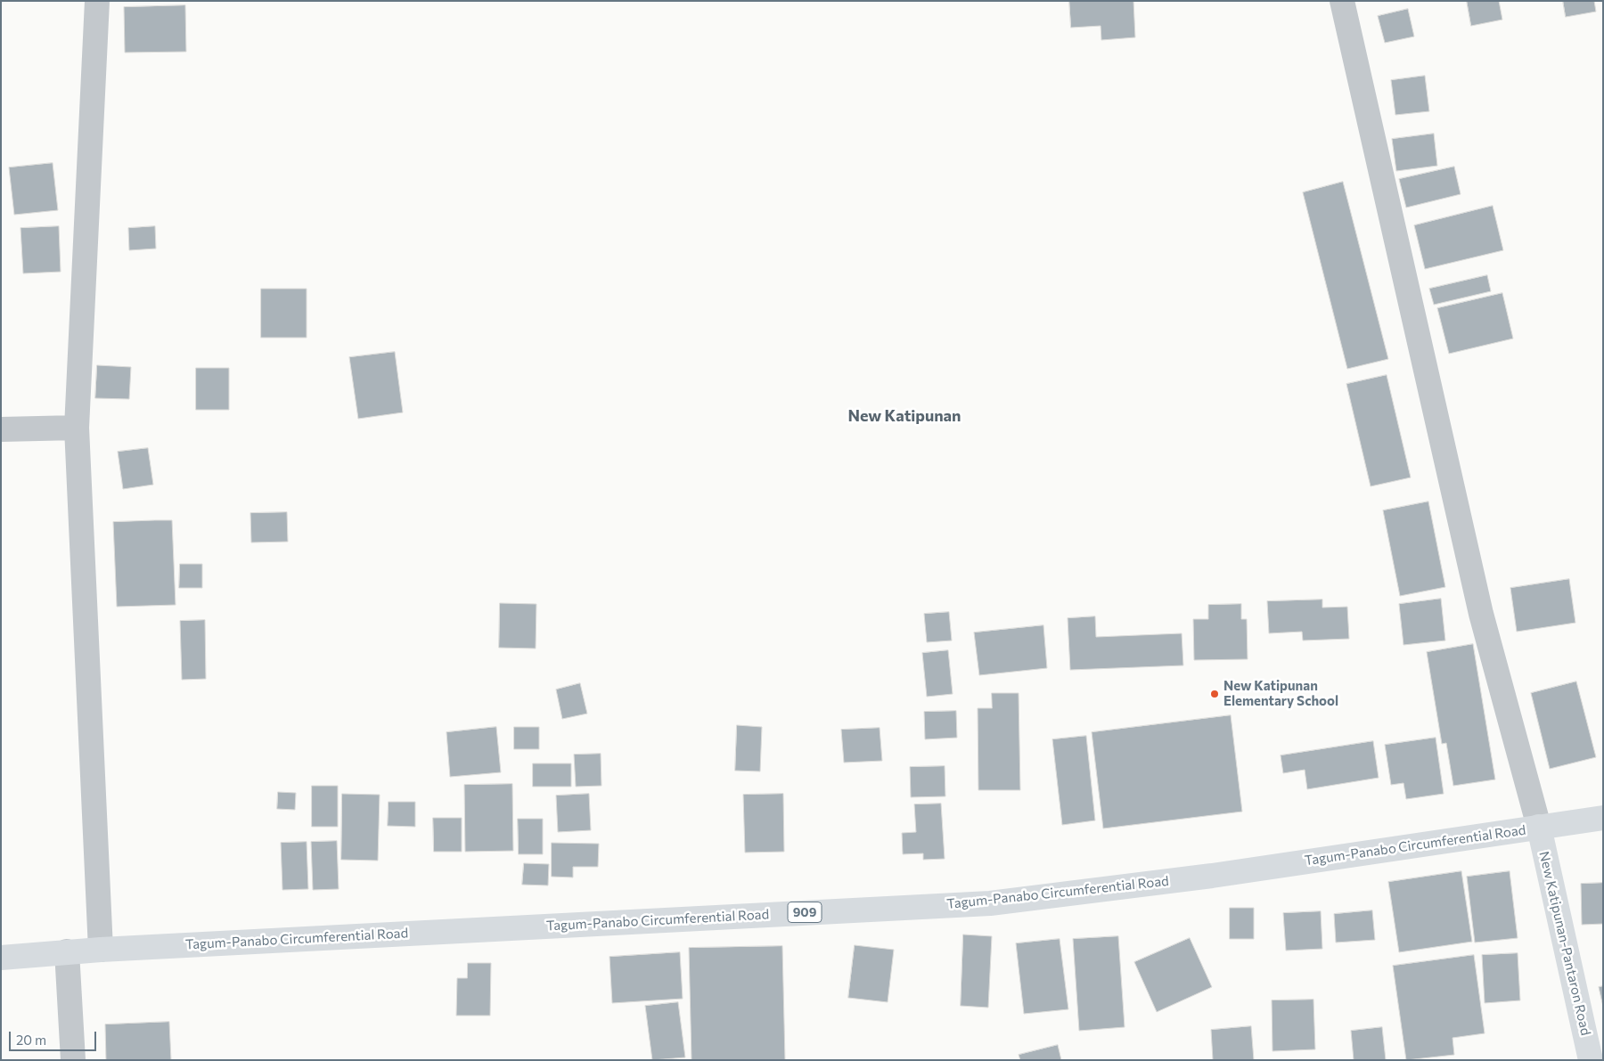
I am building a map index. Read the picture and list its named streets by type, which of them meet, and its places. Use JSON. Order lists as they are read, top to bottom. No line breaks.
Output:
{"streets":{"main road":["Tagum-Panabo Circumferential Road","909","New Katipunan-Pantaron Road"]},"crossings":[["Tagum-Panabo Circumferential Road","New Katipunan-Pantaron Road"]],"districts":["New Katipunan"],"places":["New Katipunan Elementary School"],"scale_bar":"20 m"}
